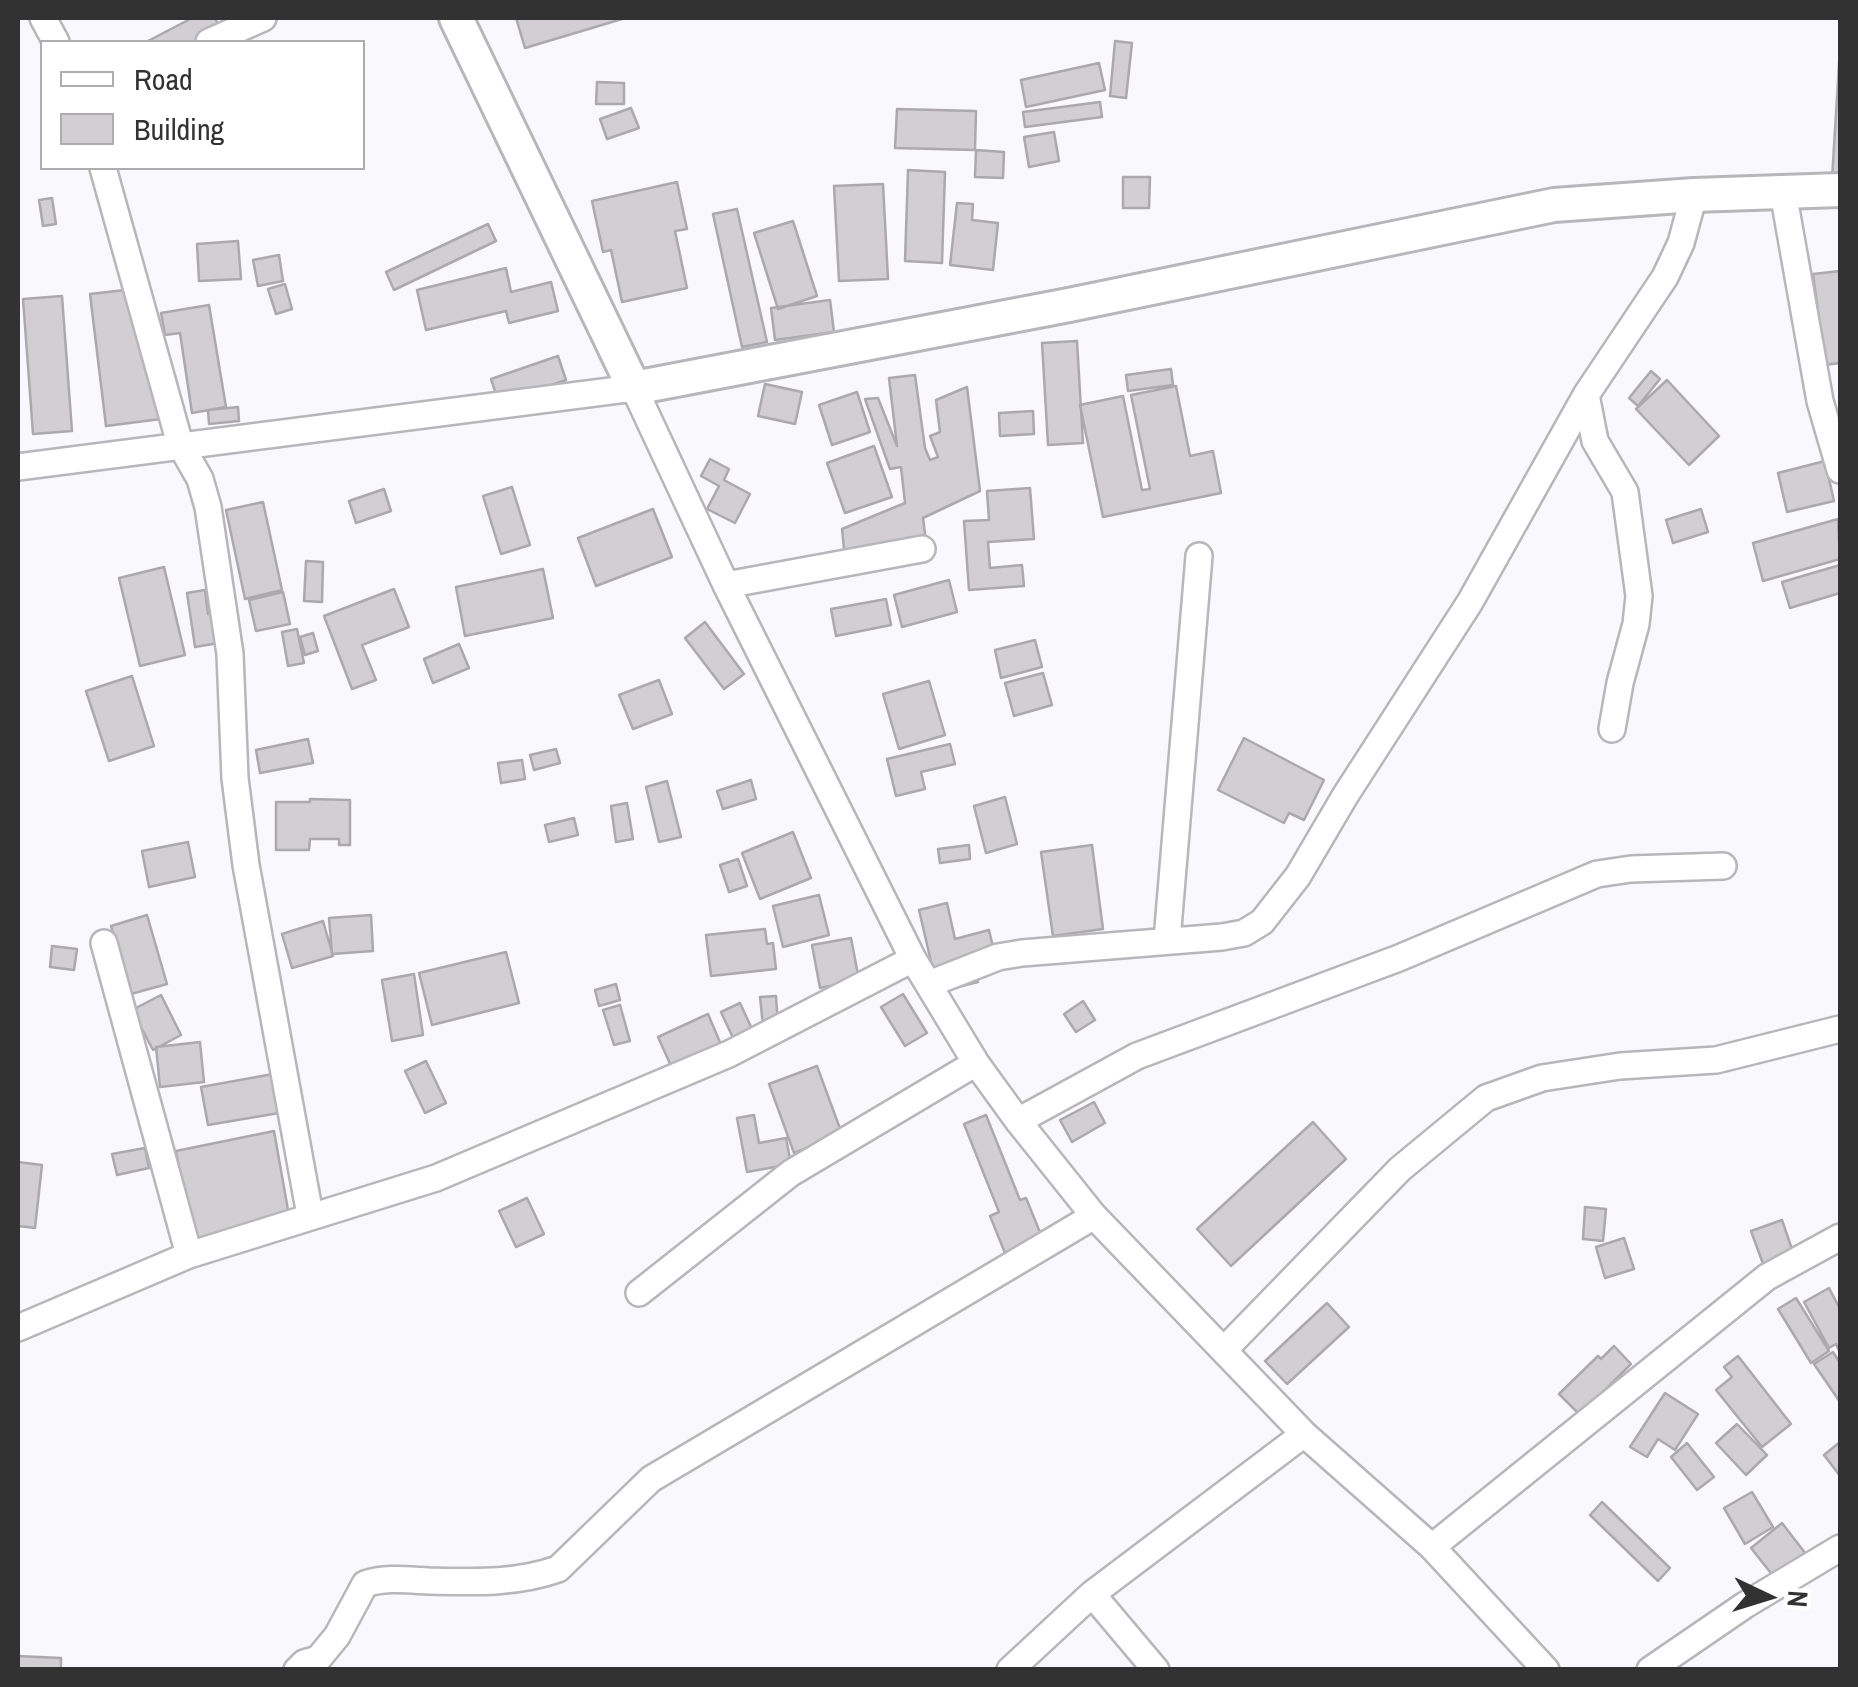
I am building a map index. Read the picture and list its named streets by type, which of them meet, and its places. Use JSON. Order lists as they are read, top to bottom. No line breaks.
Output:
{"legend":["Road","Building"],"north":"right"}
